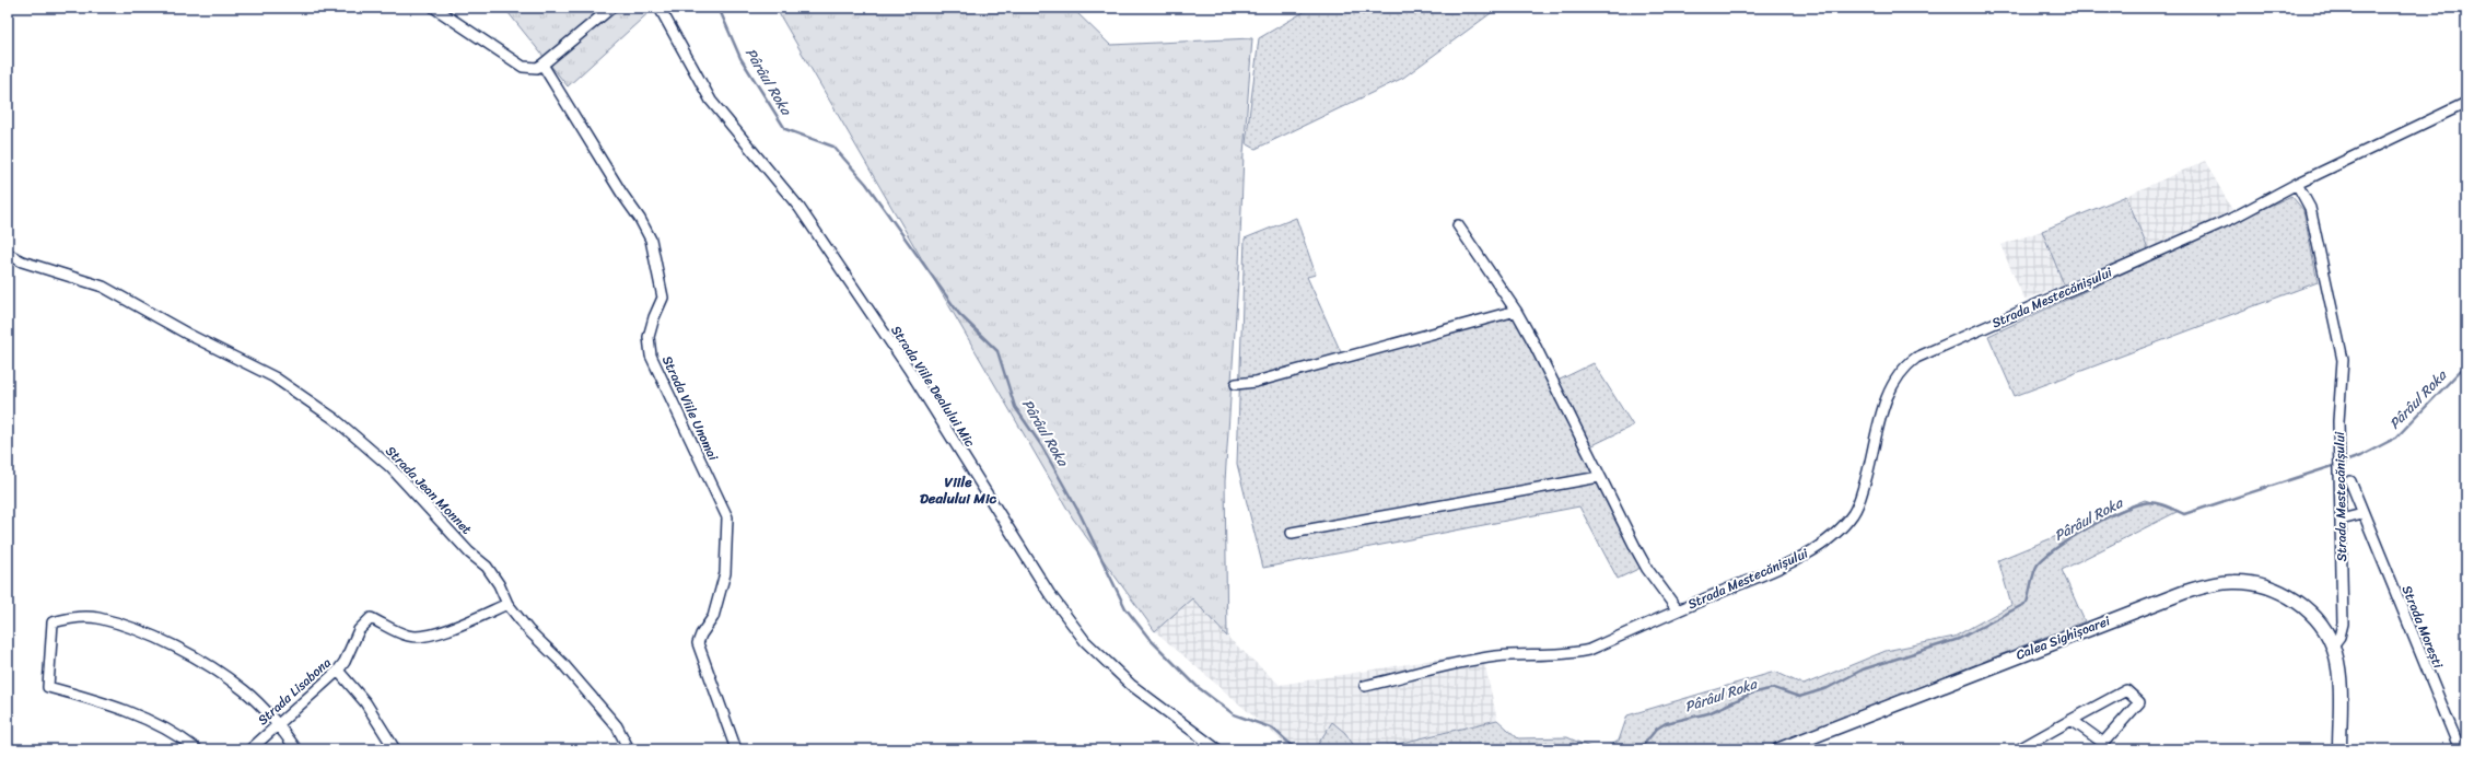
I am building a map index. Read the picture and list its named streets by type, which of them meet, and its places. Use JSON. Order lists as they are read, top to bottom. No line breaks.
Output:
{"streets":{"main road":["Calea Sighișoarei"],"street":["Strada Mestecănișului","Strada Viile Dealului Mic","Strada Viile Unomai","Strada Jean Monnet","Strada Morești","Strada Lisabona"]},"crossings":[["Strada Mestecănișului","Calea Sighișoarei"],["Strada Jean Monnet","Strada Lisabona"]],"districts":["Viile Dealului Mic"],"water":["Pârâul Roka"]}
